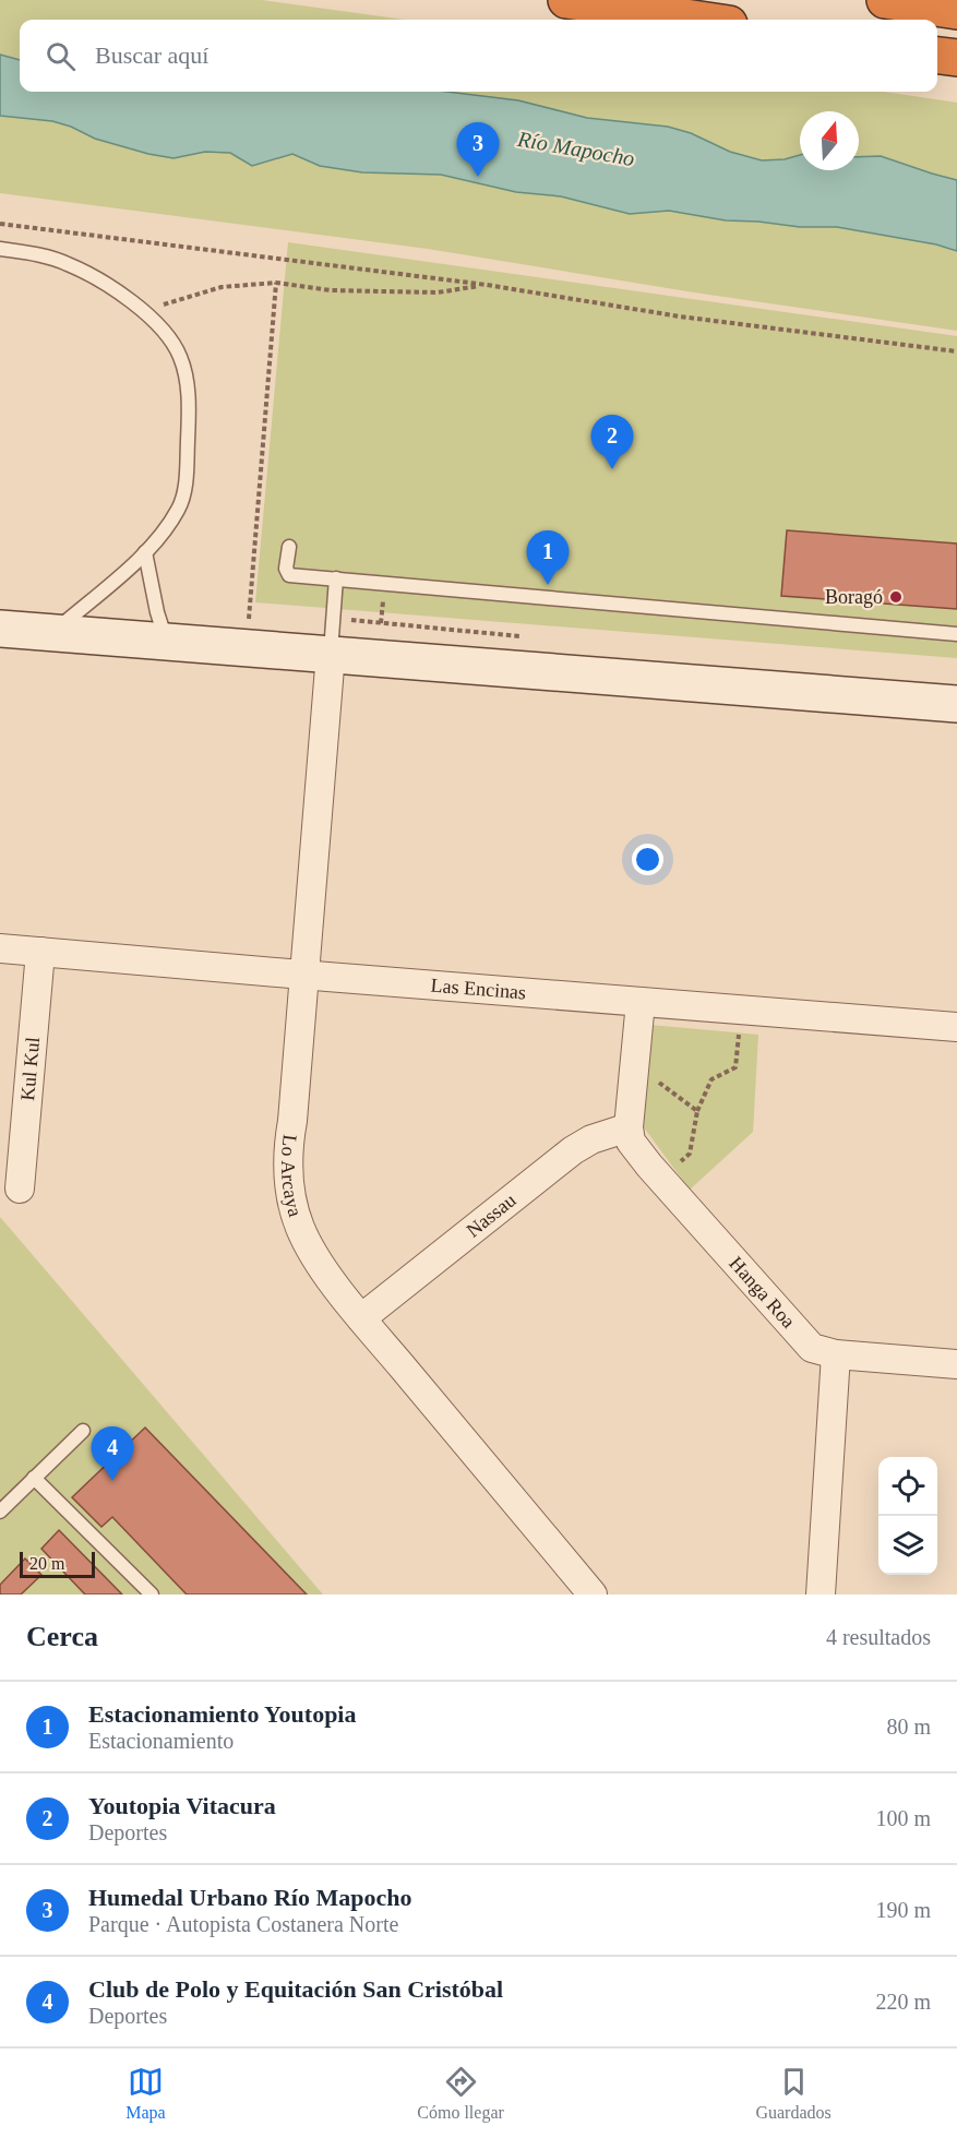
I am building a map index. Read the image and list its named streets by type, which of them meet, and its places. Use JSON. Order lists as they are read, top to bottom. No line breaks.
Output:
{"streets":{"street":["Las Encinas","Kul Kul","Lo Arcaya","Nassau","Hanga Roa"]},"crossings":[["Las Encinas","Kul Kul"],["Las Encinas","Lo Arcaya"],["Lo Arcaya","Nassau"],["Nassau","Hanga Roa"]],"water":["Río Mapocho"],"places":["Boragó"],"scale_bar":"20 m","north":"top","page":{"search":"Buscar aquí","pins":["3","2","1","4"],"scale":"20 m","heading":["Cerca","4 resultados"],"list":[{"mark":"1","name":"Estacionamiento Youtopia","note":"Estacionamiento","value":"80 m"},{"mark":"2","name":"Youtopia Vitacura","note":"Deportes","value":"100 m"},{"mark":"3","name":"Humedal Urbano Río Mapocho","note":"Parque · Autopista Costanera Norte","value":"190 m"},{"mark":"4","name":"Club de Polo y Equitación San Cristóbal","note":"Deportes","value":"220 m"}],"nav":["Mapa","Cómo llegar","Guardados"]}}
